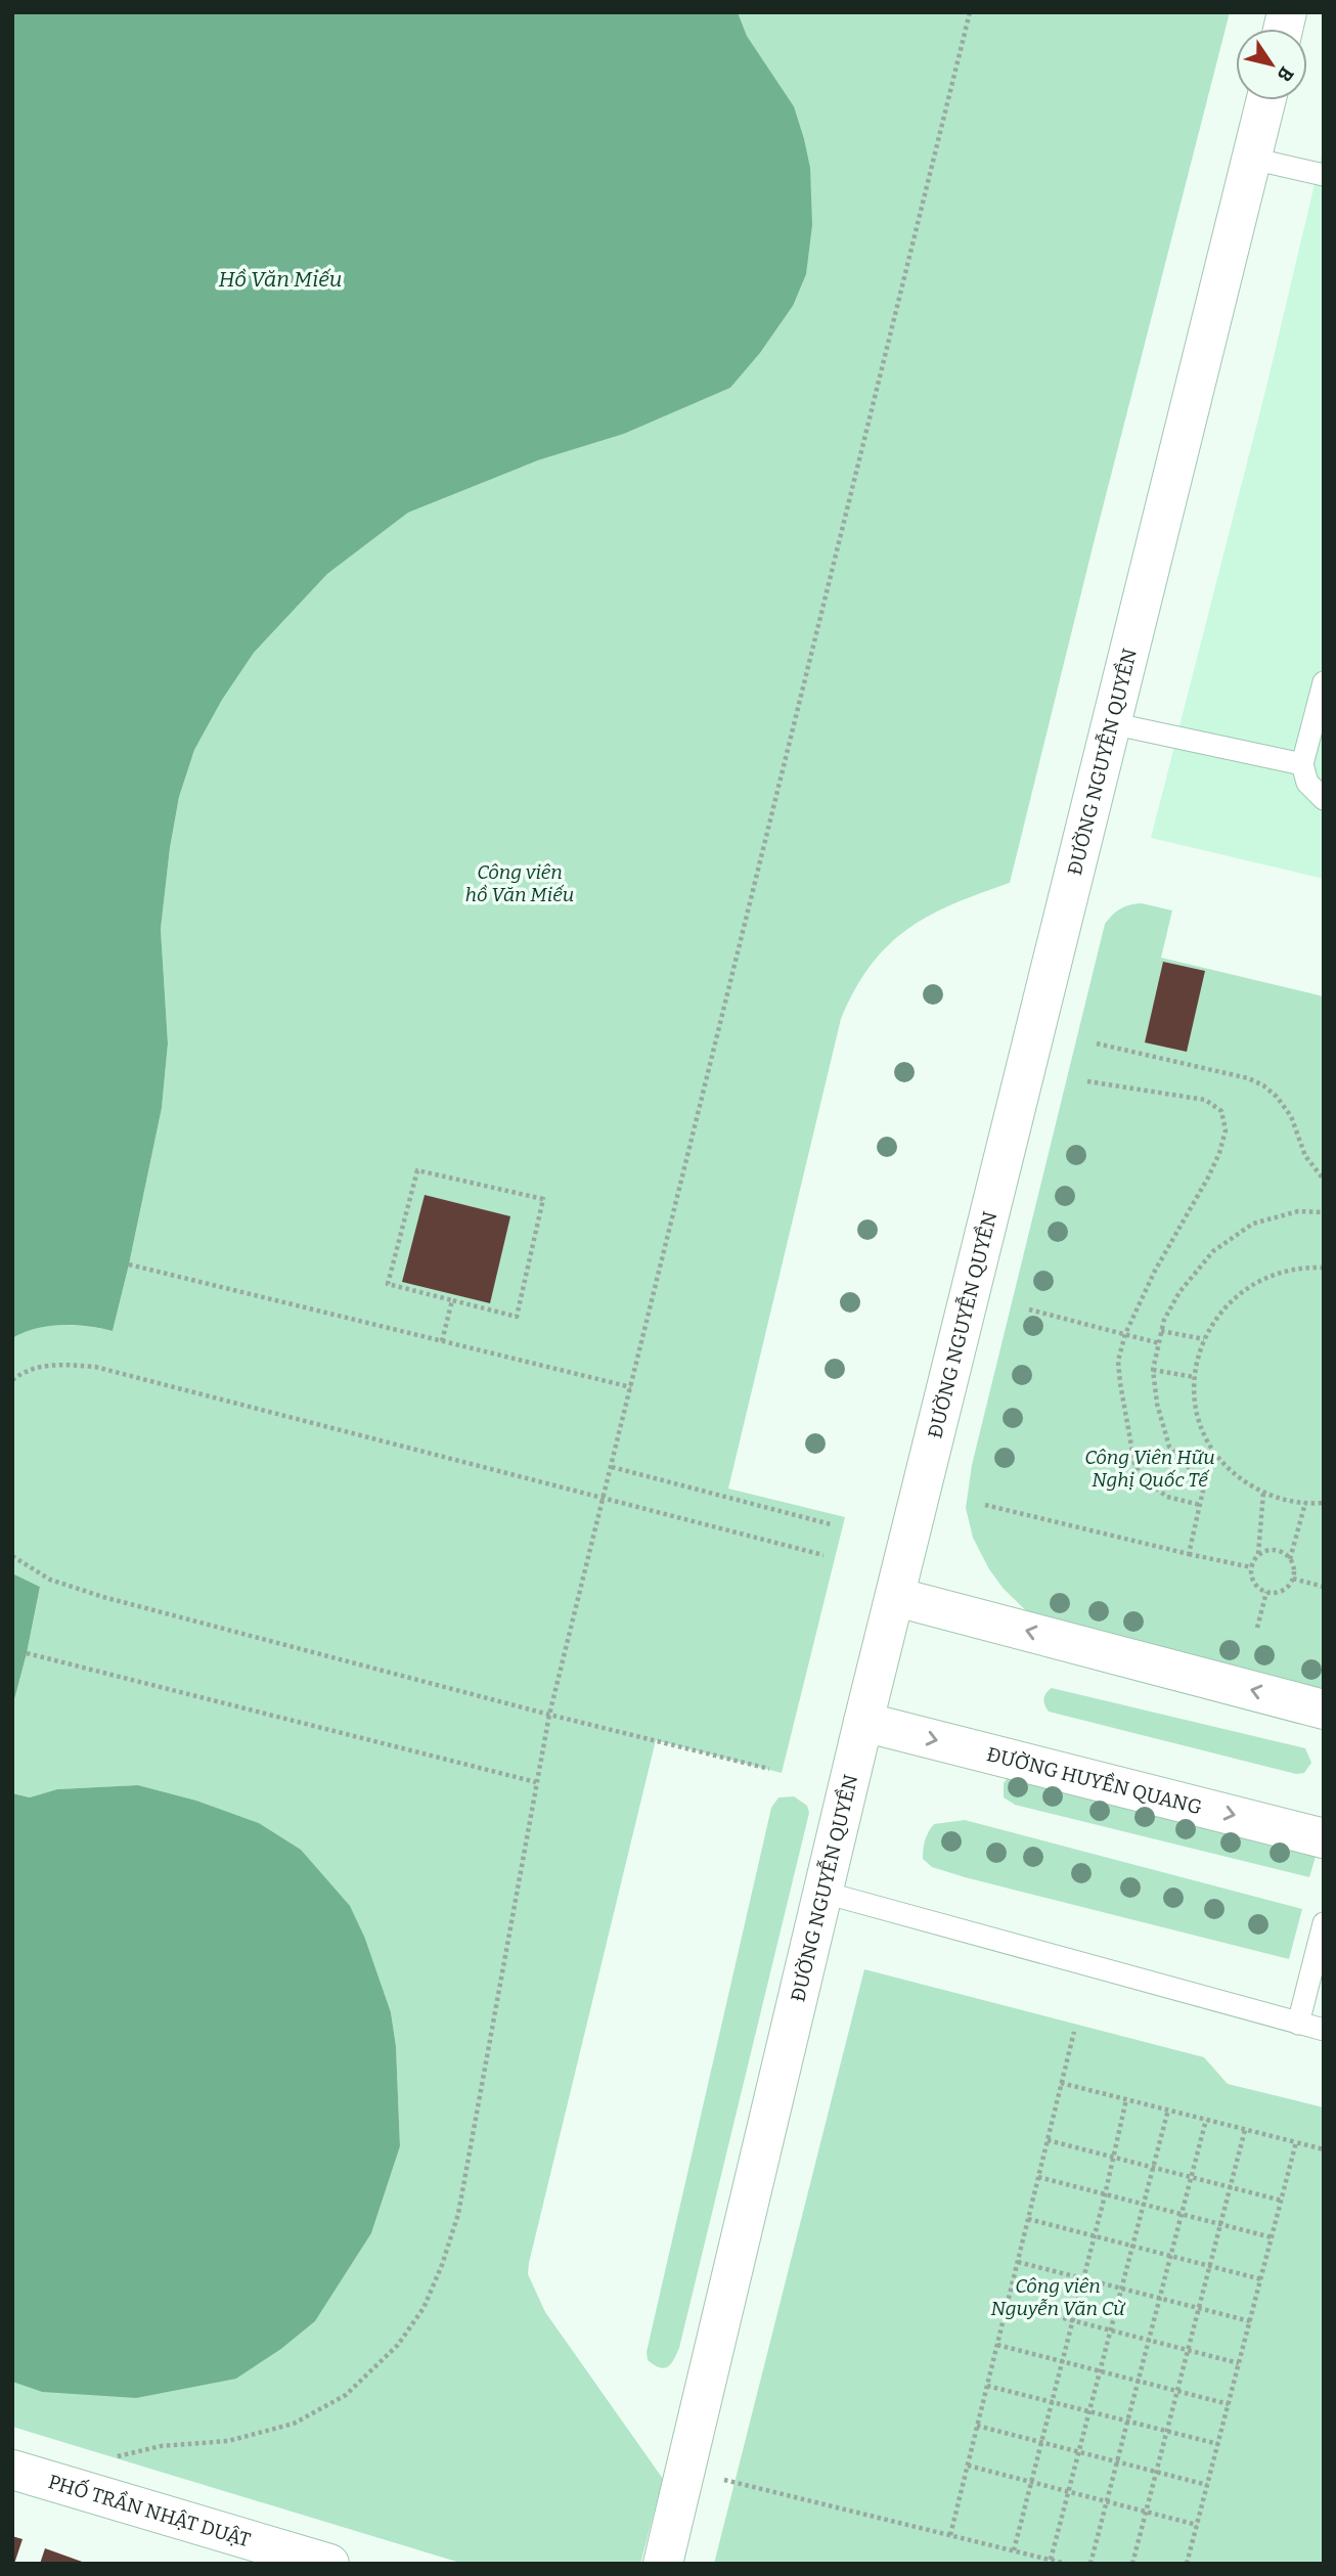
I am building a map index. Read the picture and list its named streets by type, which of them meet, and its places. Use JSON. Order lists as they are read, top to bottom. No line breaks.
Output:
{"streets":{"street":["ĐƯỜNG NGUYỄN QUYỀN","ĐƯỜNG HUYỀN QUANG","PHỐ TRẦN NHẬT DUẬT"]},"crossings":[["ĐƯỜNG NGUYỄN QUYỀN","ĐƯỜNG HUYỀN QUANG"]],"water":["Hồ Văn Miếu"],"parks":["Công viên hồ Văn Miếu","Công Viên Hữu Nghị Quốc Tế","Công viên Nguyễn Văn Cừ"],"north":"bottom right"}
